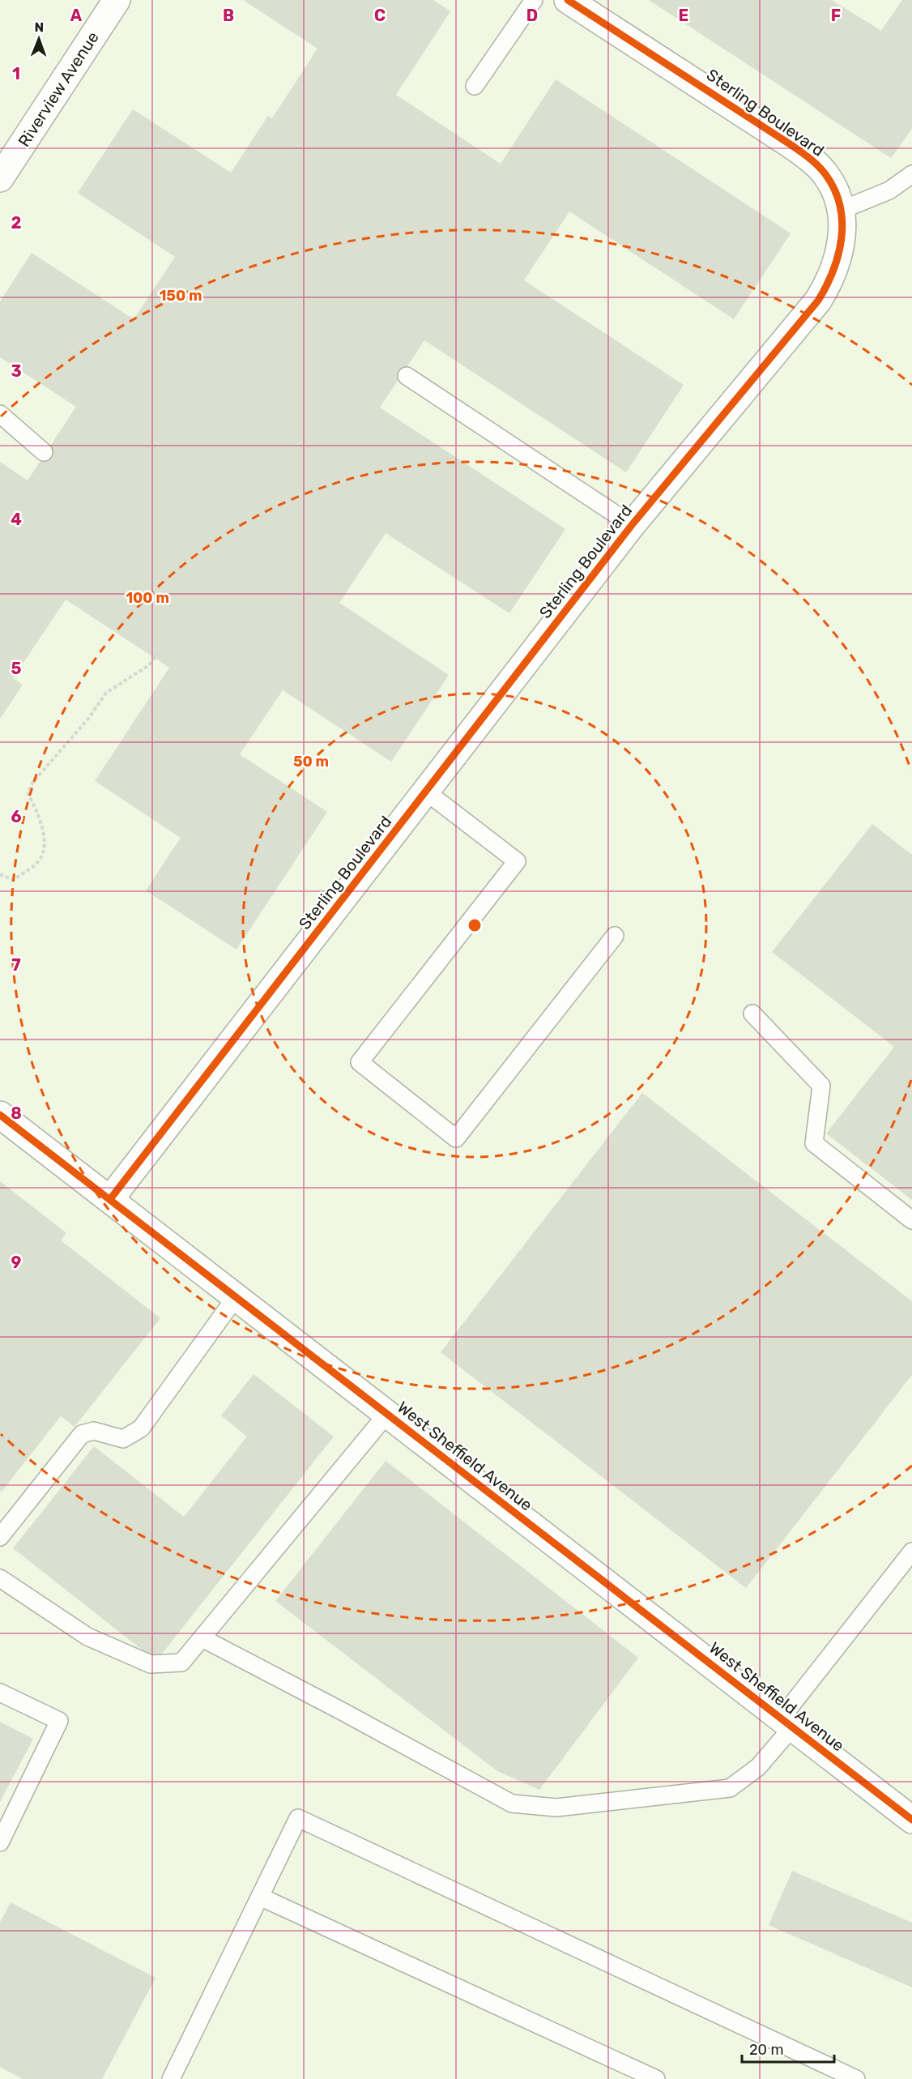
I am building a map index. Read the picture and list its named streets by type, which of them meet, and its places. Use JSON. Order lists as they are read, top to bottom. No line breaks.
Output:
{"streets":{"street":["Riverview Avenue","Sterling Boulevard","West Sheffield Avenue"]},"crossings":[["Sterling Boulevard","West Sheffield Avenue"]],"scale_bar":"20 m","north":"top","grid":{"columns":["A","B","C","D","E","F"],"rows":["1","2","3","4","5","6","7","8","9"]},"rings":["150 m","100 m","50 m"]}
